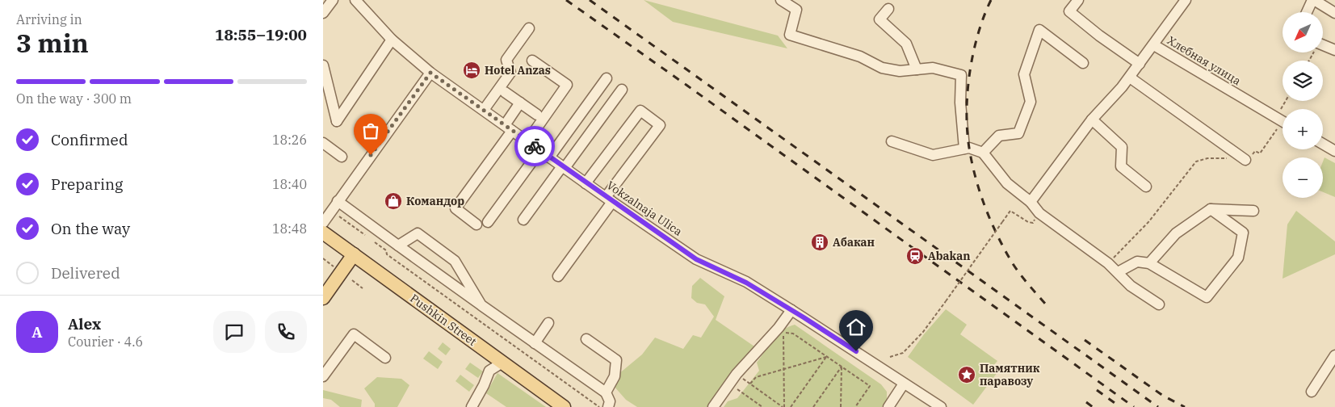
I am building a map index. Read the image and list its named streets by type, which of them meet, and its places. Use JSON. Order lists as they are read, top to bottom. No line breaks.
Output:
{"streets":{"main road":["Pushkin Street"],"street":["Хлебная улица","Vokzalnaja Ulica"]},"places":{"hotel":["Hotel Anzas"],"shop":["Командор"],"building":["Абакан"],"station":["Abakan"],"place":["Памятник паравозу"]},"north":"bottom left","page":{"heading":["3 min","Arriving in","18:55–19:00"],"panel":["Alex","Courier · 4.6"],"map_buttons":["+","−"],"bar":"On the way · 300 m","list":[["Confirmed","18:26"],["Preparing","18:40"],["On the way","18:48"],"Delivered"],"round":"A"}}
